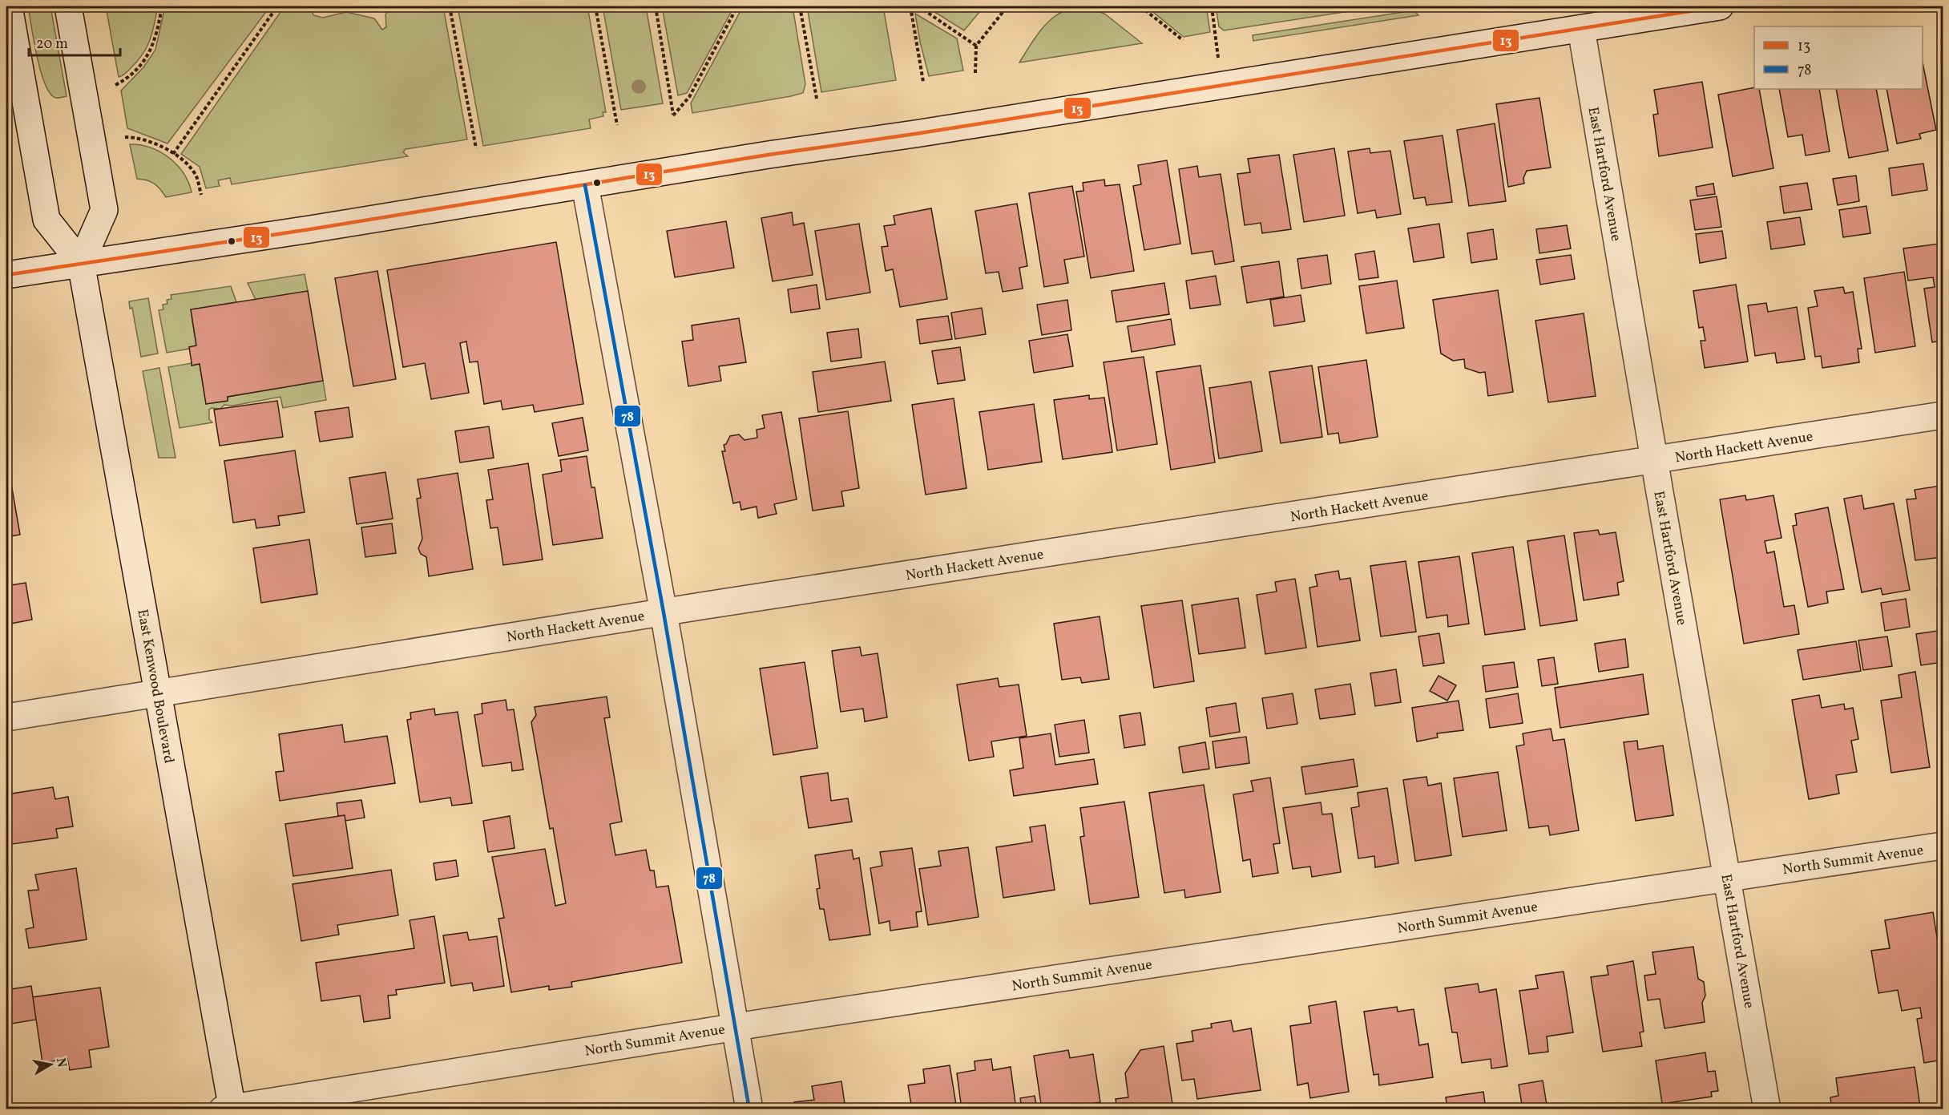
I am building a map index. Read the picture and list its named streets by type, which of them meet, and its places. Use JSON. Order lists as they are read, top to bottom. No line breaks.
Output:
{"streets":{"street":["East Hartford Avenue","North Hackett Avenue","East Kenwood Boulevard","North Summit Avenue"]},"crossings":[["East Hartford Avenue","North Hackett Avenue"],["East Hartford Avenue","North Summit Avenue"],["North Hackett Avenue","East Kenwood Boulevard"],["East Kenwood Boulevard","North Summit Avenue"]],"lines":["transit line 13","transit line 78"],"legend":["13","78"],"scale_bar":"20 m","north":"right"}
